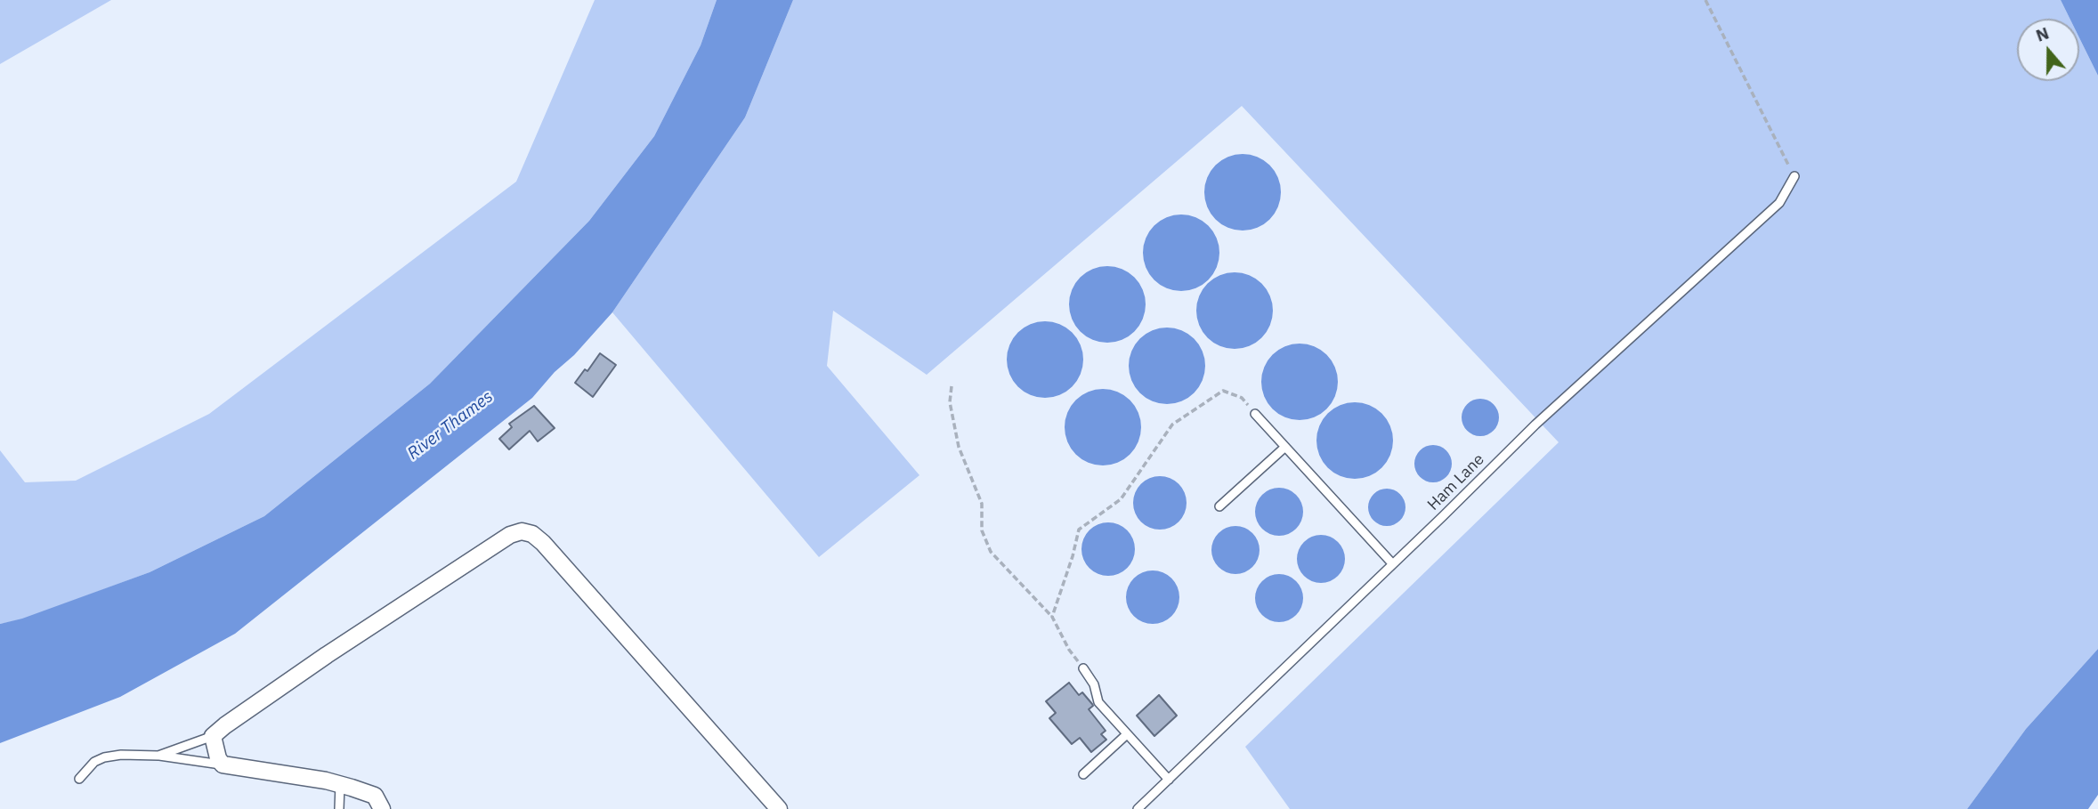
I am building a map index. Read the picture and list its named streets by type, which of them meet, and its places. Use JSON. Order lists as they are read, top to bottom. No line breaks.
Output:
{"streets":{"lane":["Ham Lane"]},"water":["River Thames"],"north":"top"}
